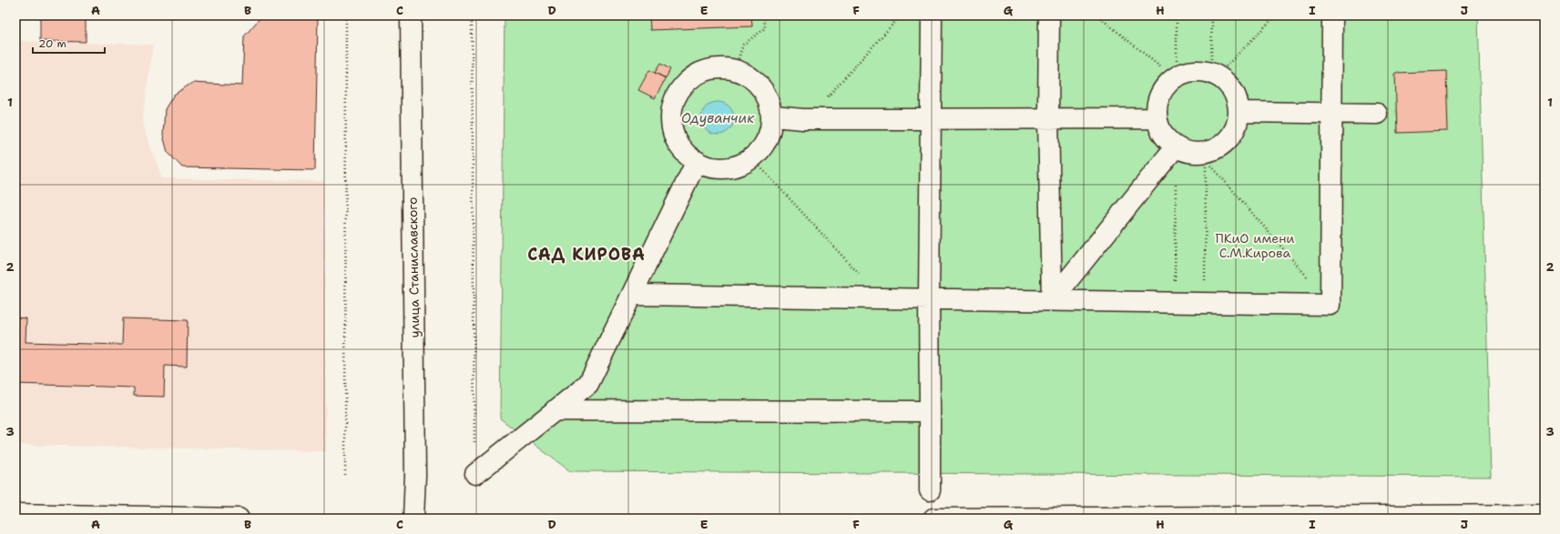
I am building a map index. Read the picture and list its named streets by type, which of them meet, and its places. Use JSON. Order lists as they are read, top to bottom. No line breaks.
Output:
{"streets":{"street":["улица Станиславского"]},"districts":["САД КИРОВА"],"water":["Одуванчик"],"parks":["ПКиО имени С.М.Кирова"],"scale_bar":"20 m","grid":{"columns":["A","B","C","D","E","F","G","H","I","J"],"rows":["1","2","3"]}}
